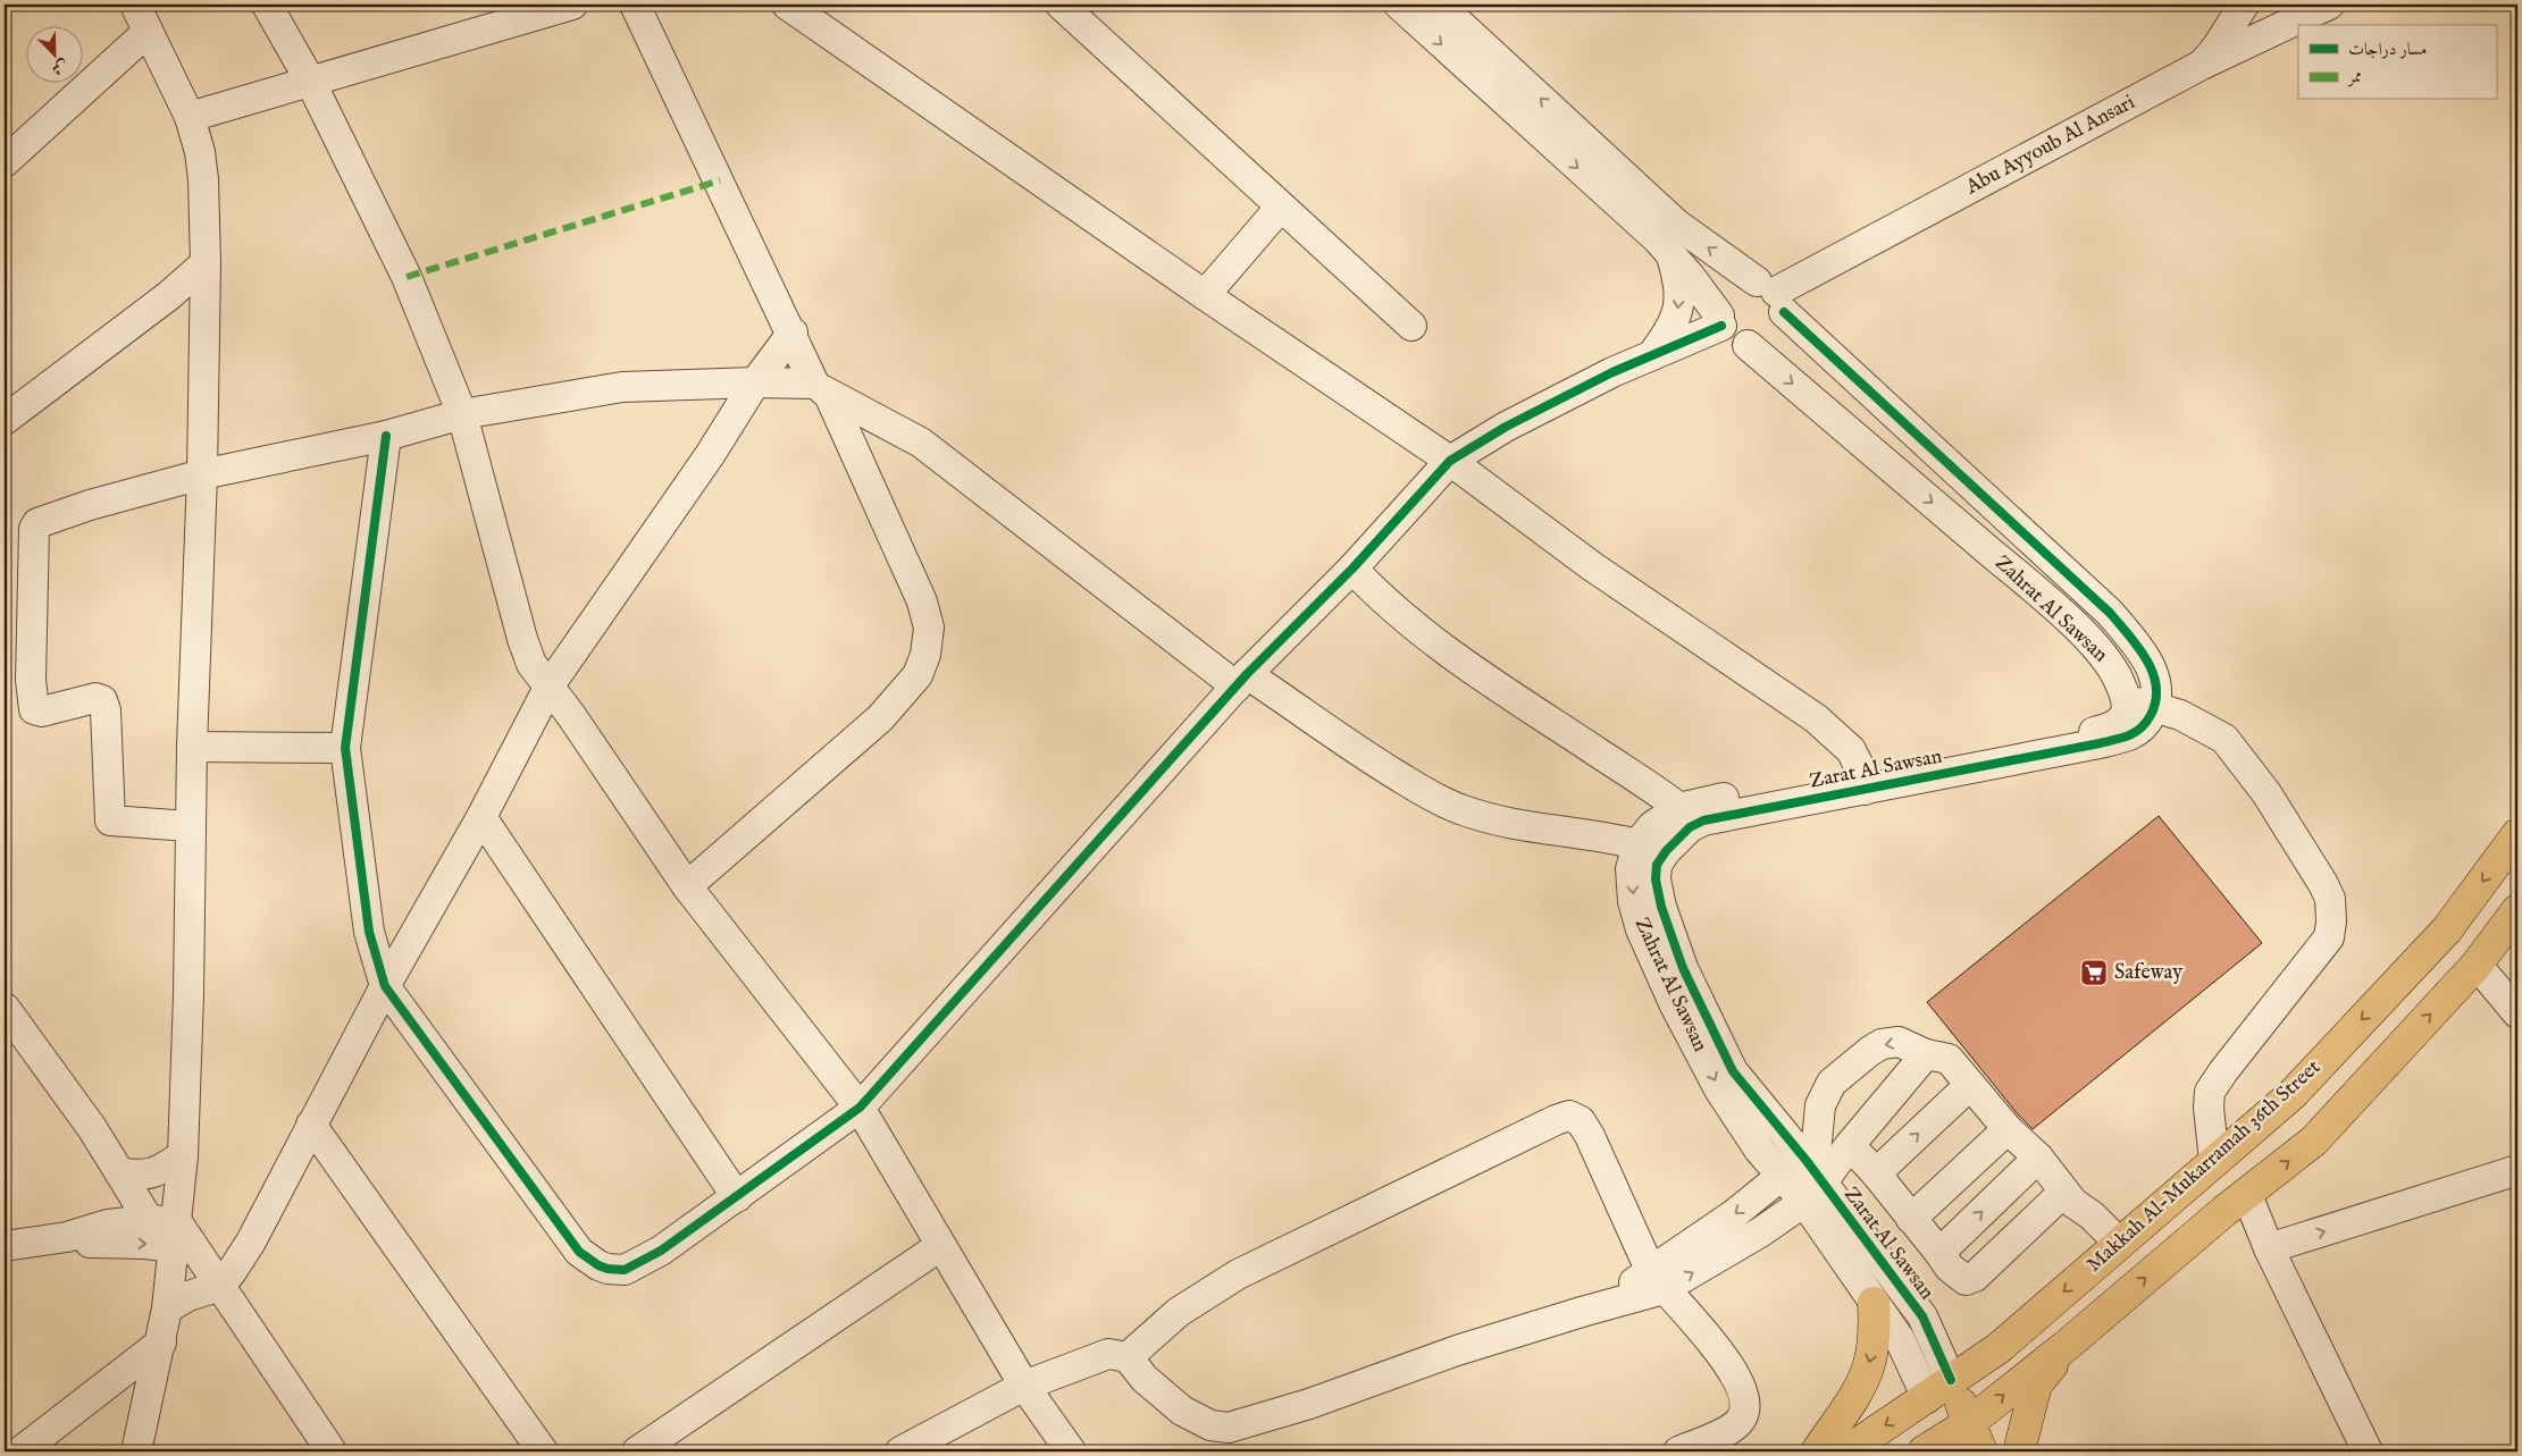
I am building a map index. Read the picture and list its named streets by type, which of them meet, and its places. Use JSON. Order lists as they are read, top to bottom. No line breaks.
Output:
{"streets":{"main road":["Makkah Al-Mukarramah 36th Street"],"street":["Abu Ayyoub Al Ansari","Zahrat Al Sawsan","Zarat Al Sawsan"]},"crossings":[["Abu Ayyoub Al Ansari","Zahrat Al Sawsan"],["Zahrat Al Sawsan","Zarat Al Sawsan"],["Zahrat Al Sawsan","Makkah Al-Mukarramah 36th Street"],["Zarat Al Sawsan","Makkah Al-Mukarramah 36th Street"]],"places":{"supermarket":["Safeway"]},"legend":["مسار دراجات","ممر"],"north":"bottom right"}
